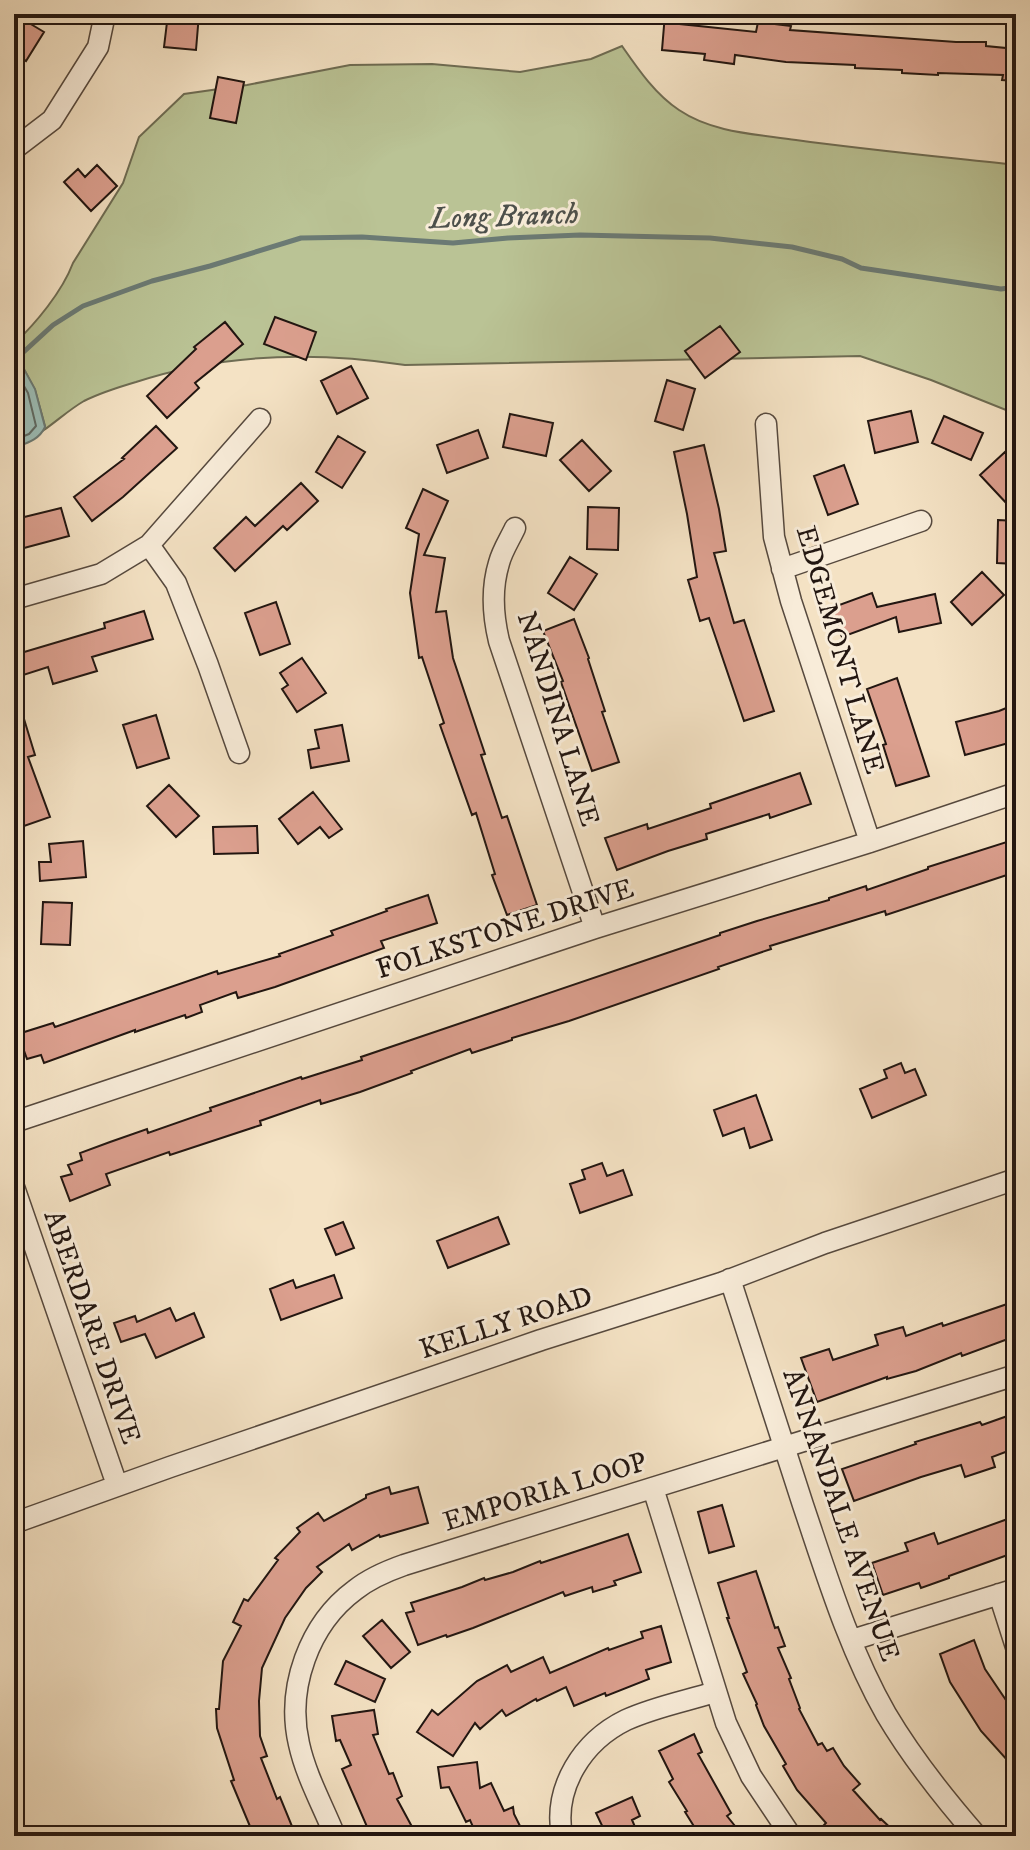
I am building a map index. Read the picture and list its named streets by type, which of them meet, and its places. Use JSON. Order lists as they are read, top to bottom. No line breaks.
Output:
{"streets":{"street":["EDGEMONT LANE","NANDINA LANE","FOLKSTONE DRIVE","KELLY ROAD","ABERDARE DRIVE","EMPORIA LOOP","ANNANDALE AVENUE"]},"crossings":[["EDGEMONT LANE","FOLKSTONE DRIVE"],["NANDINA LANE","FOLKSTONE DRIVE"],["KELLY ROAD","ABERDARE DRIVE"],["KELLY ROAD","ANNANDALE AVENUE"],["EMPORIA LOOP","ANNANDALE AVENUE"]],"water":["Long Branch"]}
